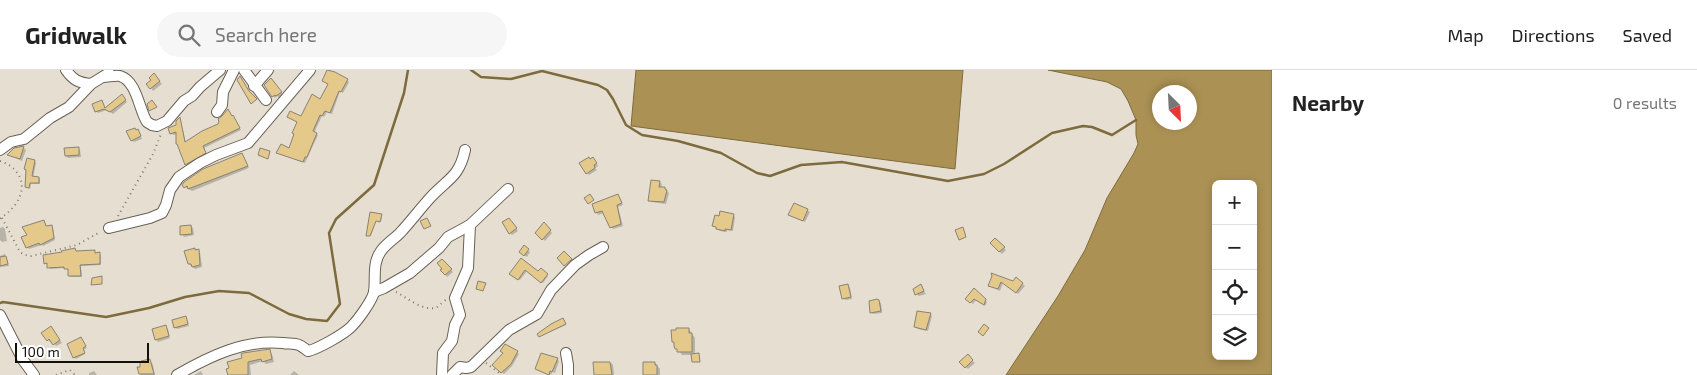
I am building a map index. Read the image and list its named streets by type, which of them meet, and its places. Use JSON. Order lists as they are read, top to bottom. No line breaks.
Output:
{"scale_bar":"100 m","north":"bottom right","page":{"header":"Gridwalk","search":"Search here","nav":["Map","Directions","Saved"],"heading":["Nearby","0 results"],"map_buttons":["+","−"],"scale":"100 m"}}
